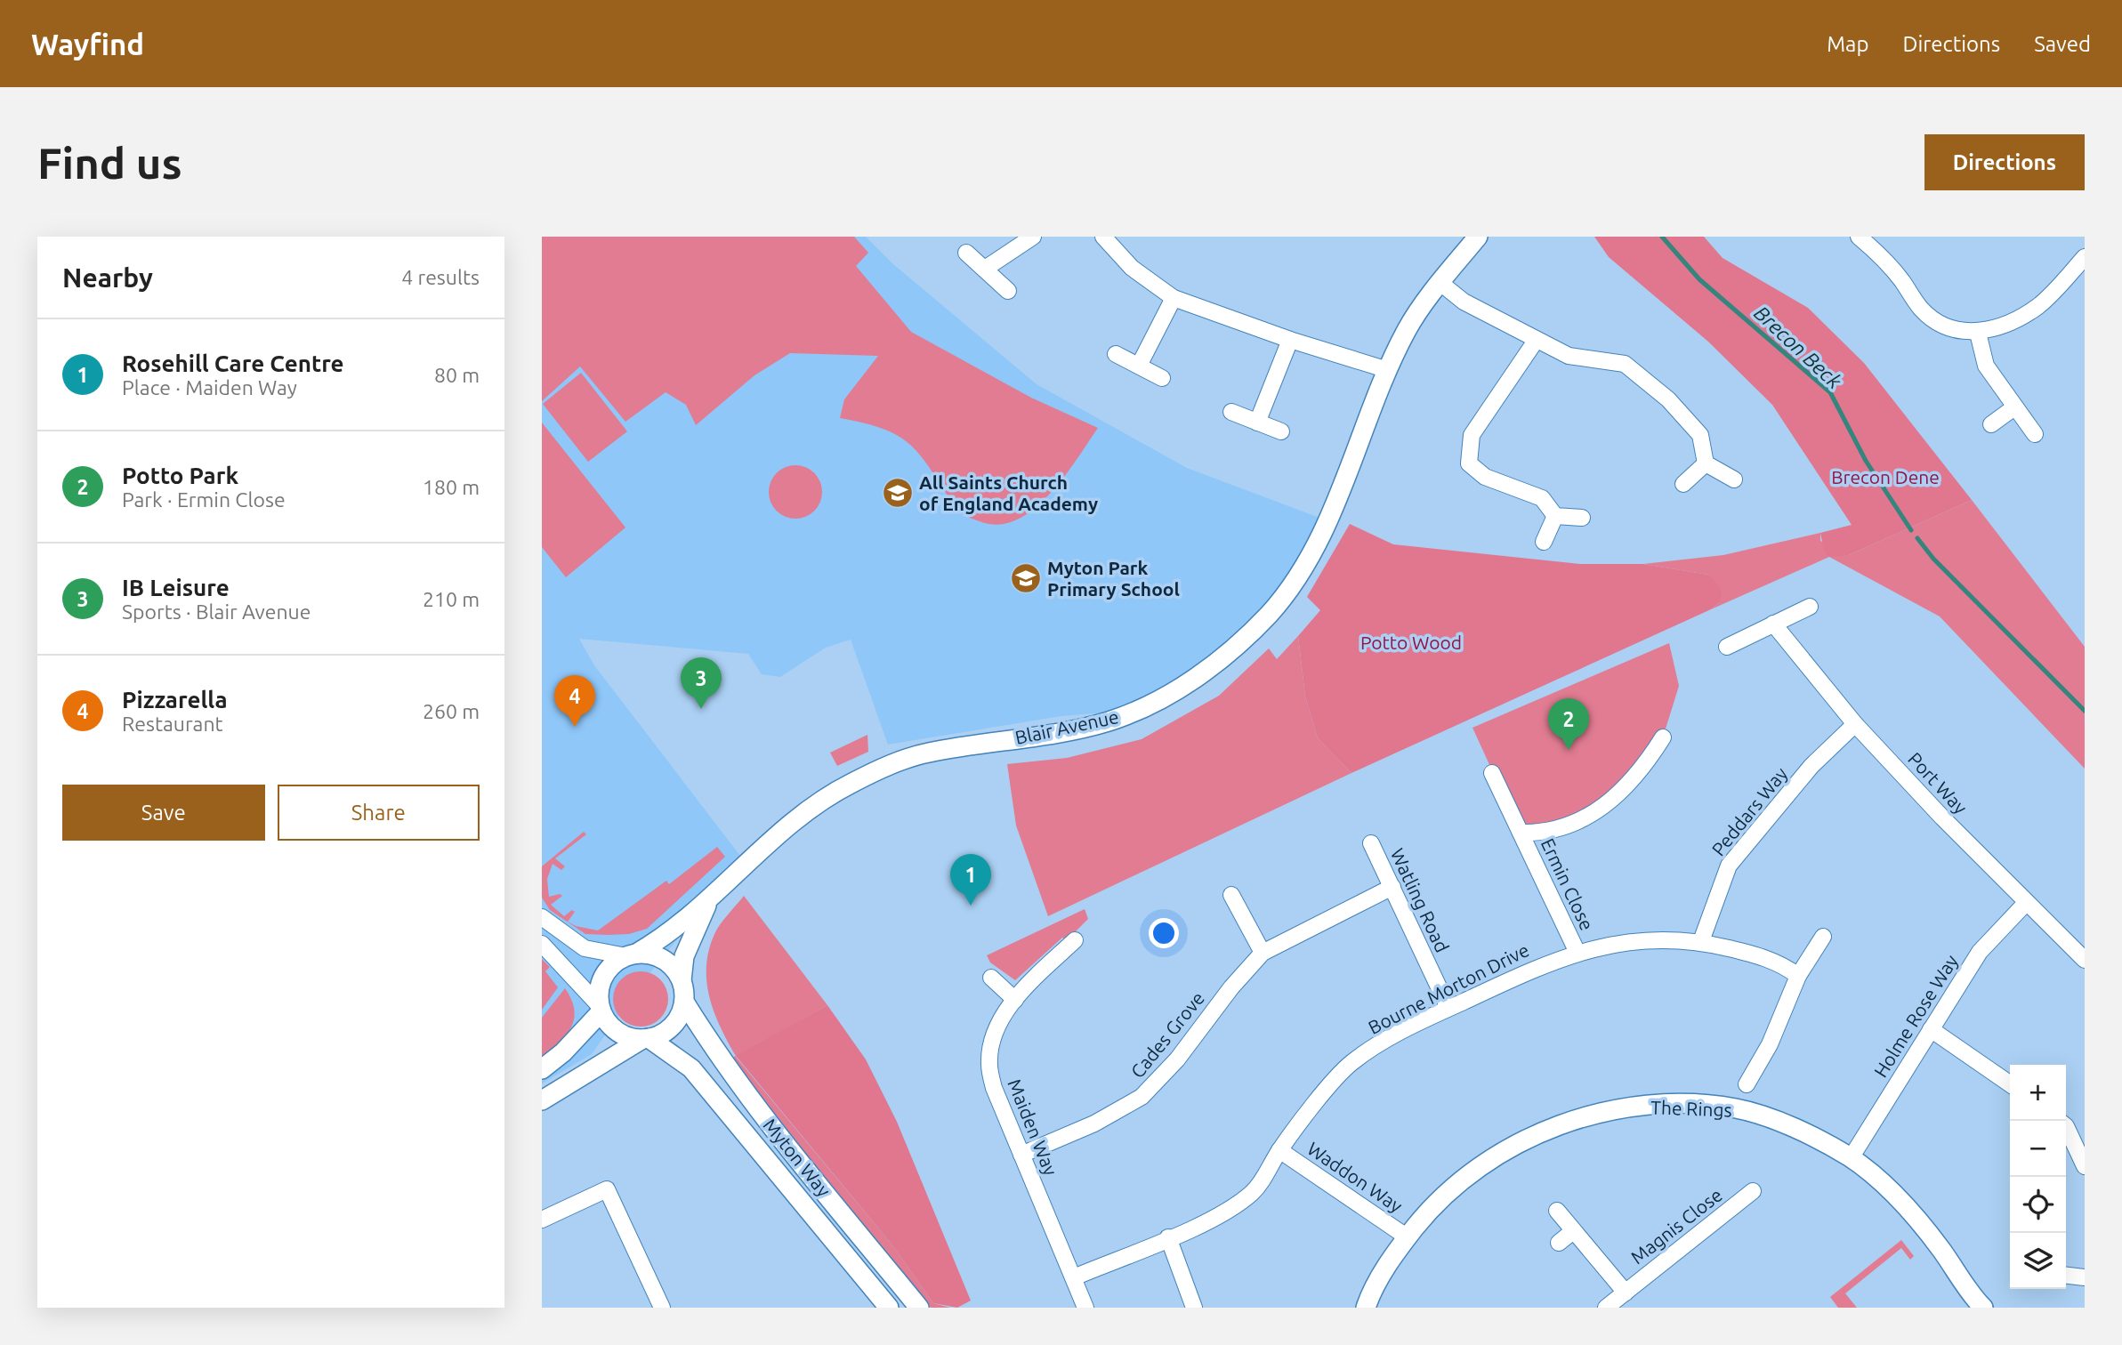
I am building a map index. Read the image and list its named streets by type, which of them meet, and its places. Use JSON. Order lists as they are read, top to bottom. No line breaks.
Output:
{"streets":{"street":["Blair Avenue","Port Way","Peddars Way","Ermin Close","Watling Road","Bourne Morton Drive","Holme Rose Way","Cades Grove","The Rings","Maiden Way","Myton Way","Waddon Way","Magnis Close"]},"crossings":[["Blair Avenue","Myton Way"],["Port Way","Peddars Way"],["Port Way","Holme Rose Way"],["Peddars Way","Bourne Morton Drive"],["Ermin Close","Bourne Morton Drive"],["Watling Road","Bourne Morton Drive"],["Watling Road","Cades Grove"],["Bourne Morton Drive","Maiden Way"],["Bourne Morton Drive","Waddon Way"],["Holme Rose Way","The Rings"],["Cades Grove","Maiden Way"],["The Rings","Waddon Way"]],"water":["Brecon Beck"],"parks":["Brecon Dene","Potto Wood"],"places":{"school or university":["All Saints Church of England Academy","Myton Park Primary School"]},"page":{"header":"Wayfind","nav":["Map","Directions","Saved"],"buttons":["Directions",["Save","Share"]],"title":"Find us","heading":["Nearby","4 results"],"list":[{"mark":"1","name":"Rosehill Care Centre","note":"Place · Maiden Way","value":"80 m"},{"mark":"2","name":"Potto Park","note":"Park · Ermin Close","value":"180 m"},{"mark":"3","name":"IB Leisure","note":"Sports · Blair Avenue","value":"210 m"},{"mark":"4","name":"Pizzarella","note":"Restaurant","value":"260 m"}],"pins":["3","4","2","1"],"map_buttons":["+","−"]}}
